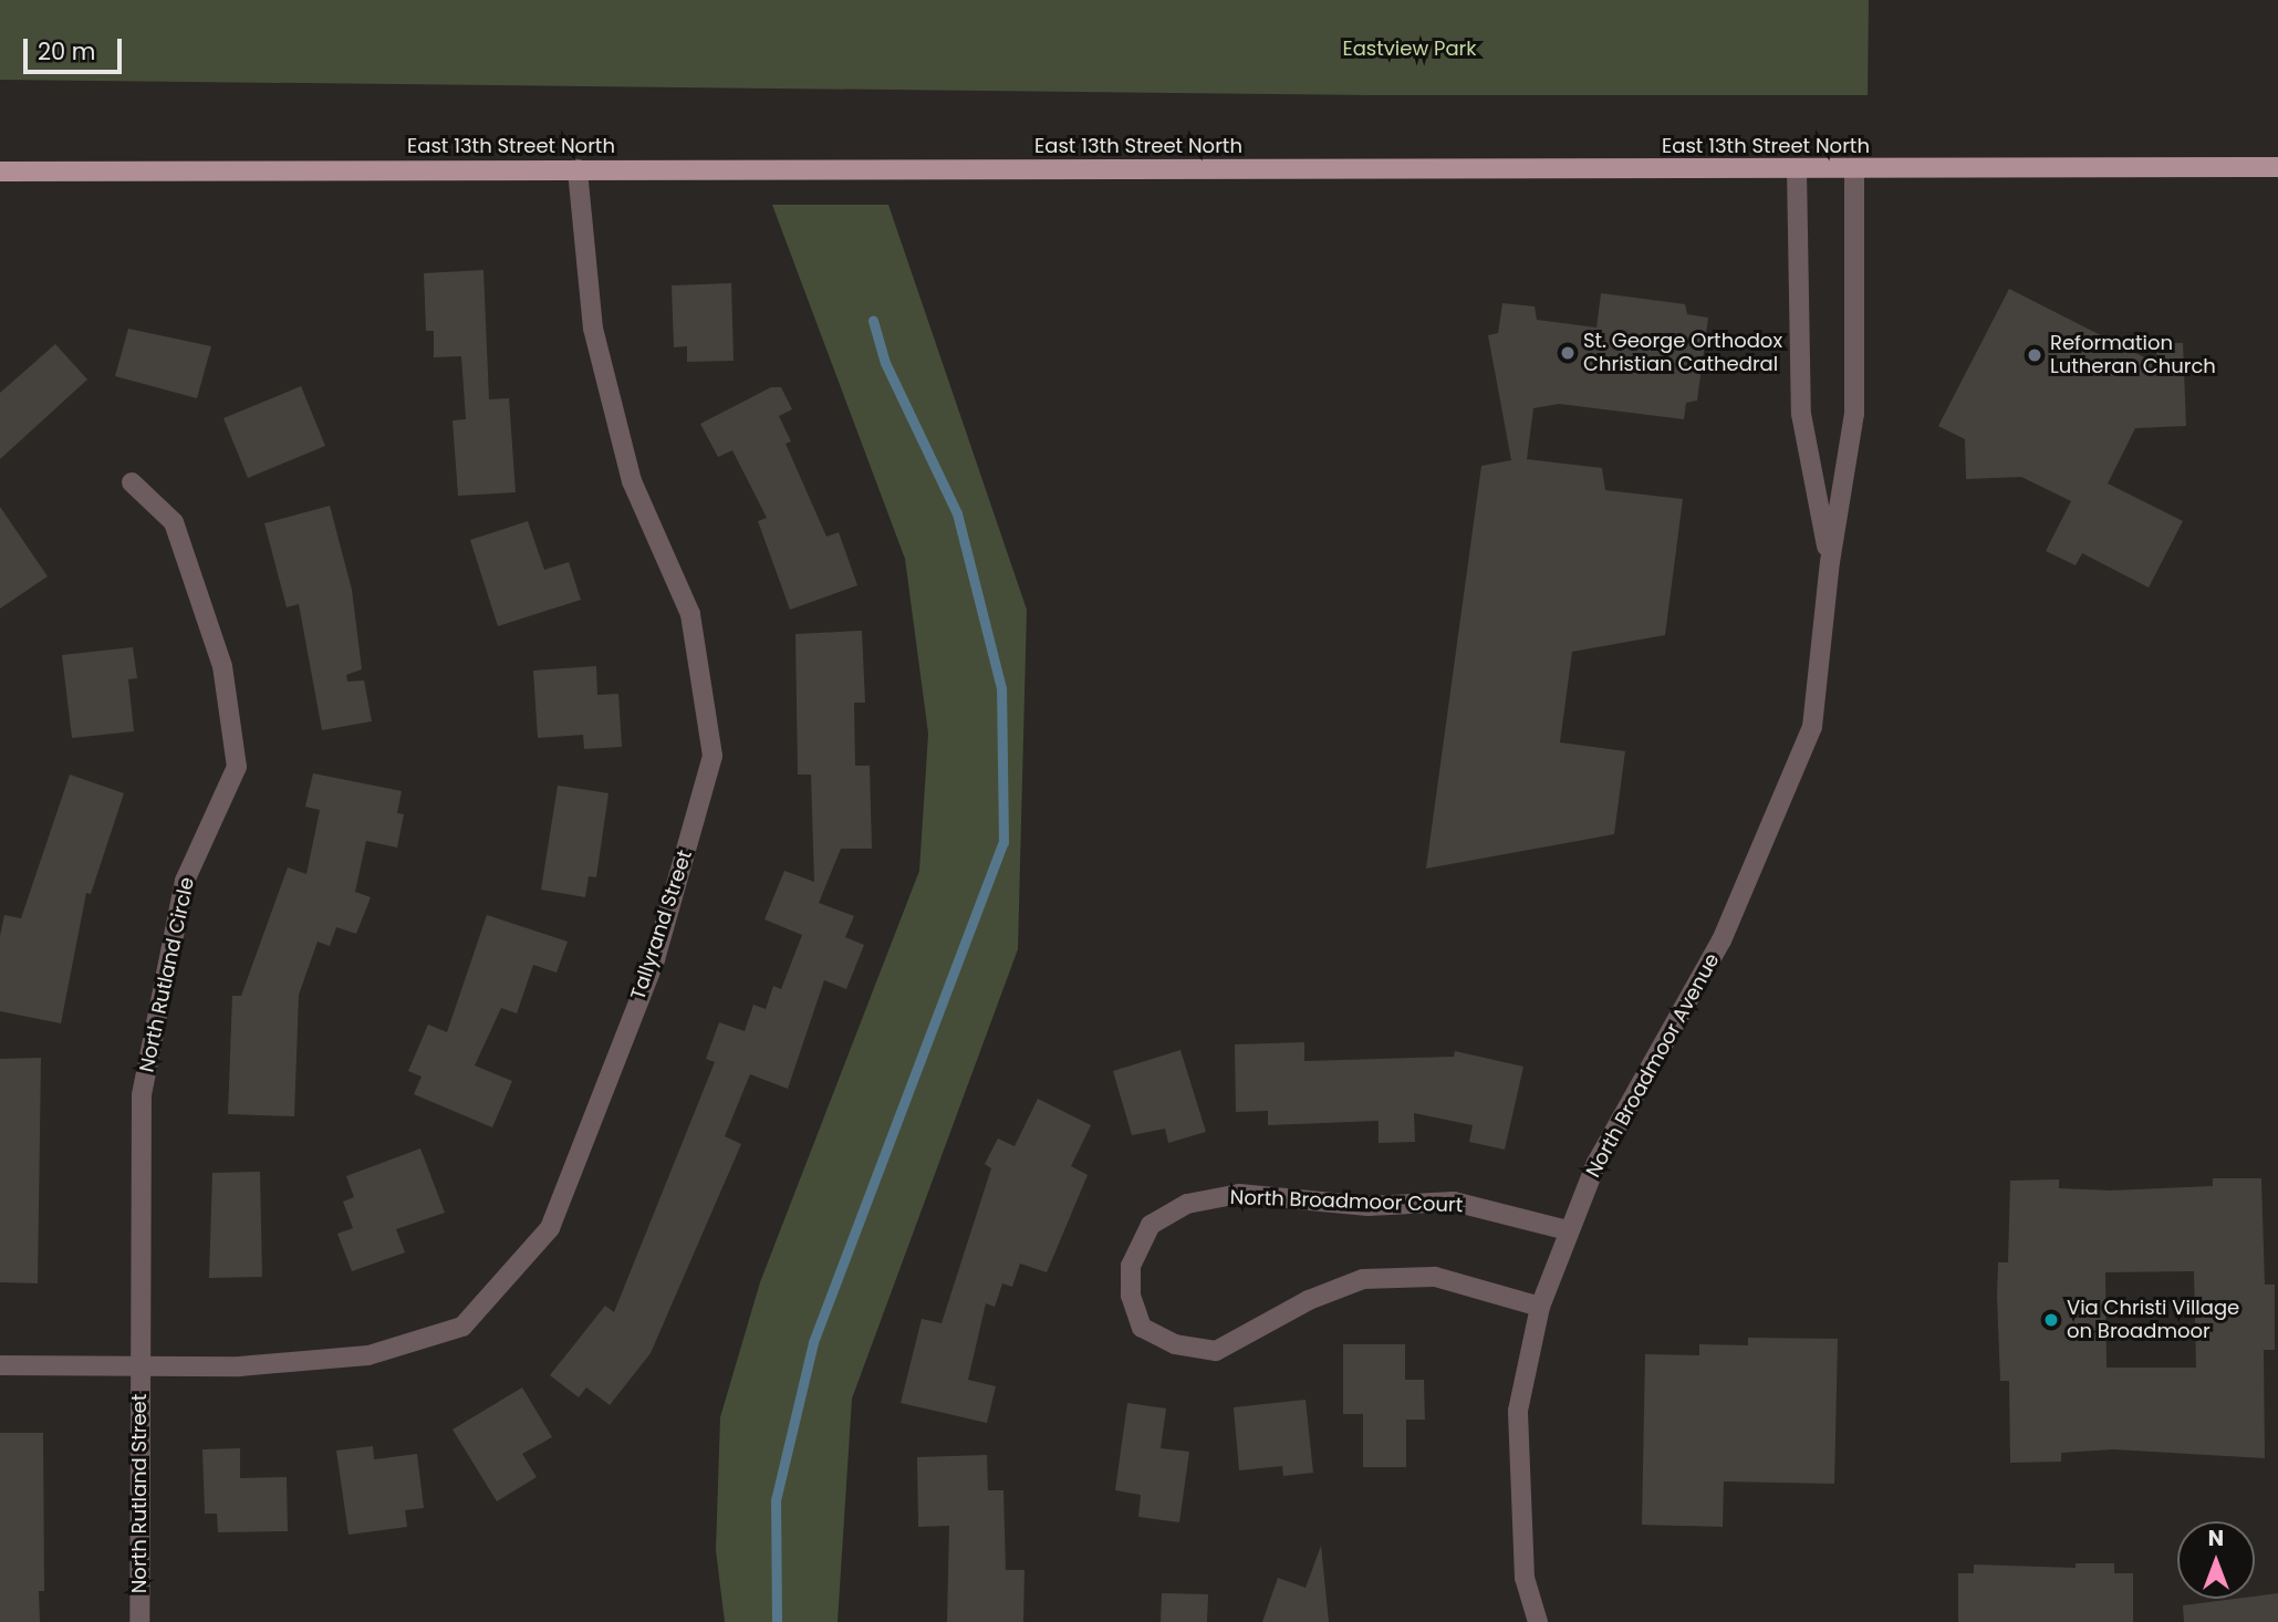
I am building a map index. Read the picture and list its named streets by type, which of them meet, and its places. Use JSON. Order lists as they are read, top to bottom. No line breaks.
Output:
{"streets":{"main road":["East 13th Street North"],"street":["Tallyrand Street","North Rutland Circle","North Broadmoor Avenue","North Broadmoor Court","North Rutland Street"]},"crossings":[["East 13th Street North","Tallyrand Street"],["East 13th Street North","North Broadmoor Avenue"],["Tallyrand Street","North Rutland Circle"],["Tallyrand Street","North Rutland Street"],["North Rutland Circle","North Rutland Street"],["North Broadmoor Avenue","North Broadmoor Court"]],"parks":["Eastview Park"],"places":["St. George Orthodox Christian Cathedral","Reformation Lutheran Church","Via Christi Village on Broadmoor"],"scale_bar":"20 m","north":"top"}
